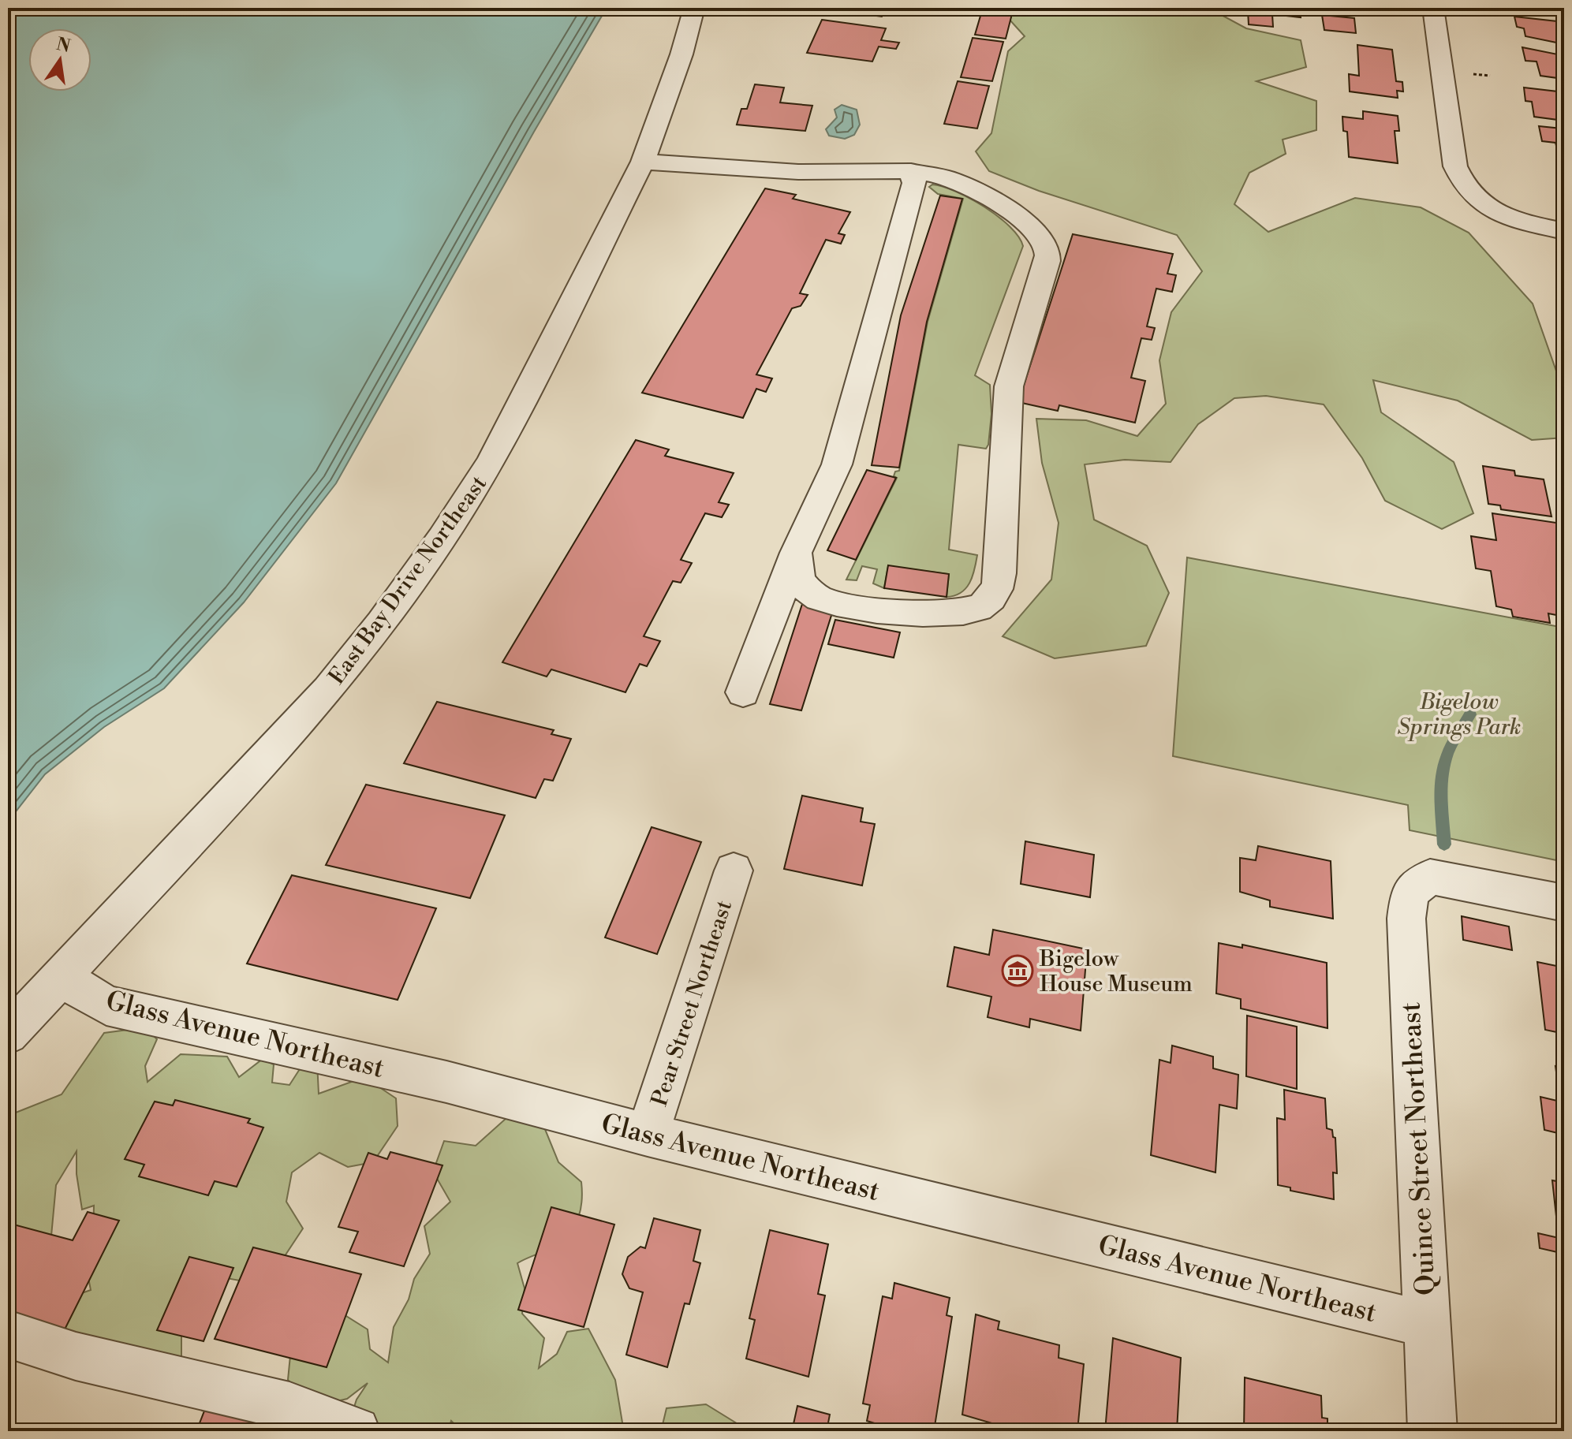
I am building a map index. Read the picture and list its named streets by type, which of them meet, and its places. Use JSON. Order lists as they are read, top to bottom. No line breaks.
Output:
{"streets":{"street":["East Bay Drive Northeast","Pear Street Northeast","Glass Avenue Northeast","Quince Street Northeast"]},"crossings":[["East Bay Drive Northeast","Glass Avenue Northeast"],["Pear Street Northeast","Glass Avenue Northeast"],["Glass Avenue Northeast","Quince Street Northeast"]],"parks":["Bigelow Springs Park"],"places":{"museum":["Bigelow House Museum"]},"north":"top"}
